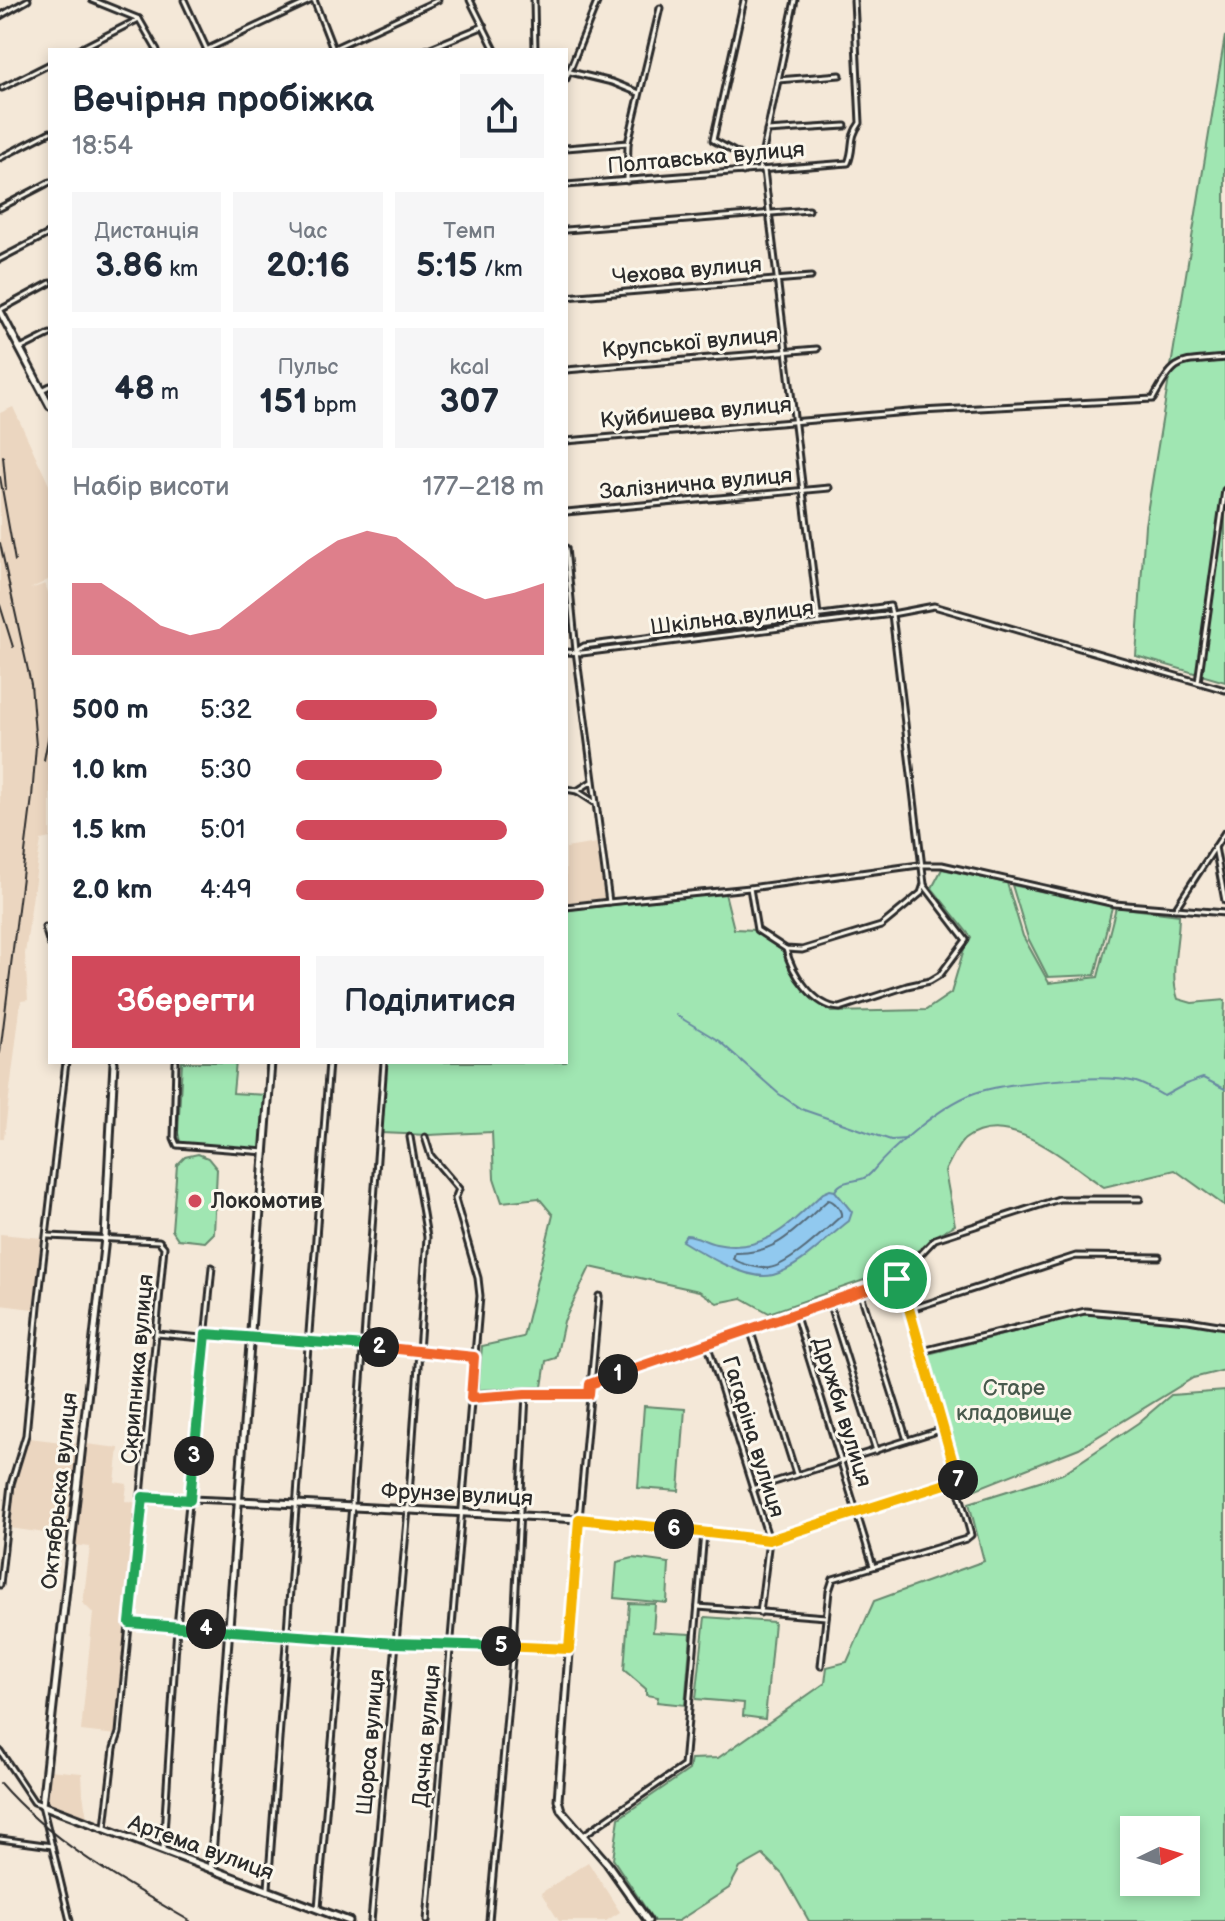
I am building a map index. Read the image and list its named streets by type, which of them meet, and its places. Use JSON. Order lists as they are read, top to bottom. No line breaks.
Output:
{"streets":{"main road":["Октябрьска вулиця","Фрунзе вулиця","Артема вулиця"],"street":["Полтавська вулиця","Чехова вулиця","Крупської вулиця","Куйбишева вулиця","Залізнична вулиця","Шкільна вулиця","Скрипника вулиця","Дружби вулиця","Гагаріна вулиця","Дачна вулиця","Щорса вулиця"]},"crossings":[["Скрипника вулиця","Октябрьска вулиця"],["Скрипника вулиця","Фрунзе вулиця"],["Скрипника вулиця","Артема вулиця"],["Гагаріна вулиця","Фрунзе вулиця"],["Октябрьска вулиця","Артема вулиця"],["Фрунзе вулиця","Дачна вулиця"],["Фрунзе вулиця","Щорса вулиця"]],"parks":["Старе кладовище"],"places":["Локомотив"],"north":"right","page":{"heading":["Вечірня пробіжка","18:54"],"stats":[["Дистанція","3.86 km"],["Час","20:16"],["Темп","5:15 /km"],["48 m"],["Пульс","151 bpm"],["kcal","307"]],"chart":["Набір висоти","177–218 m"],"list":[{"name":"500 m","note":"5:32"},{"name":"1.0 km","note":"5:30"},{"name":"1.5 km","note":"5:01"},{"name":"2.0 km","note":"4:49"}],"buttons":["Зберегти","Поділитися"],"pins":["2","1","3","7","6","4","5"]}}
